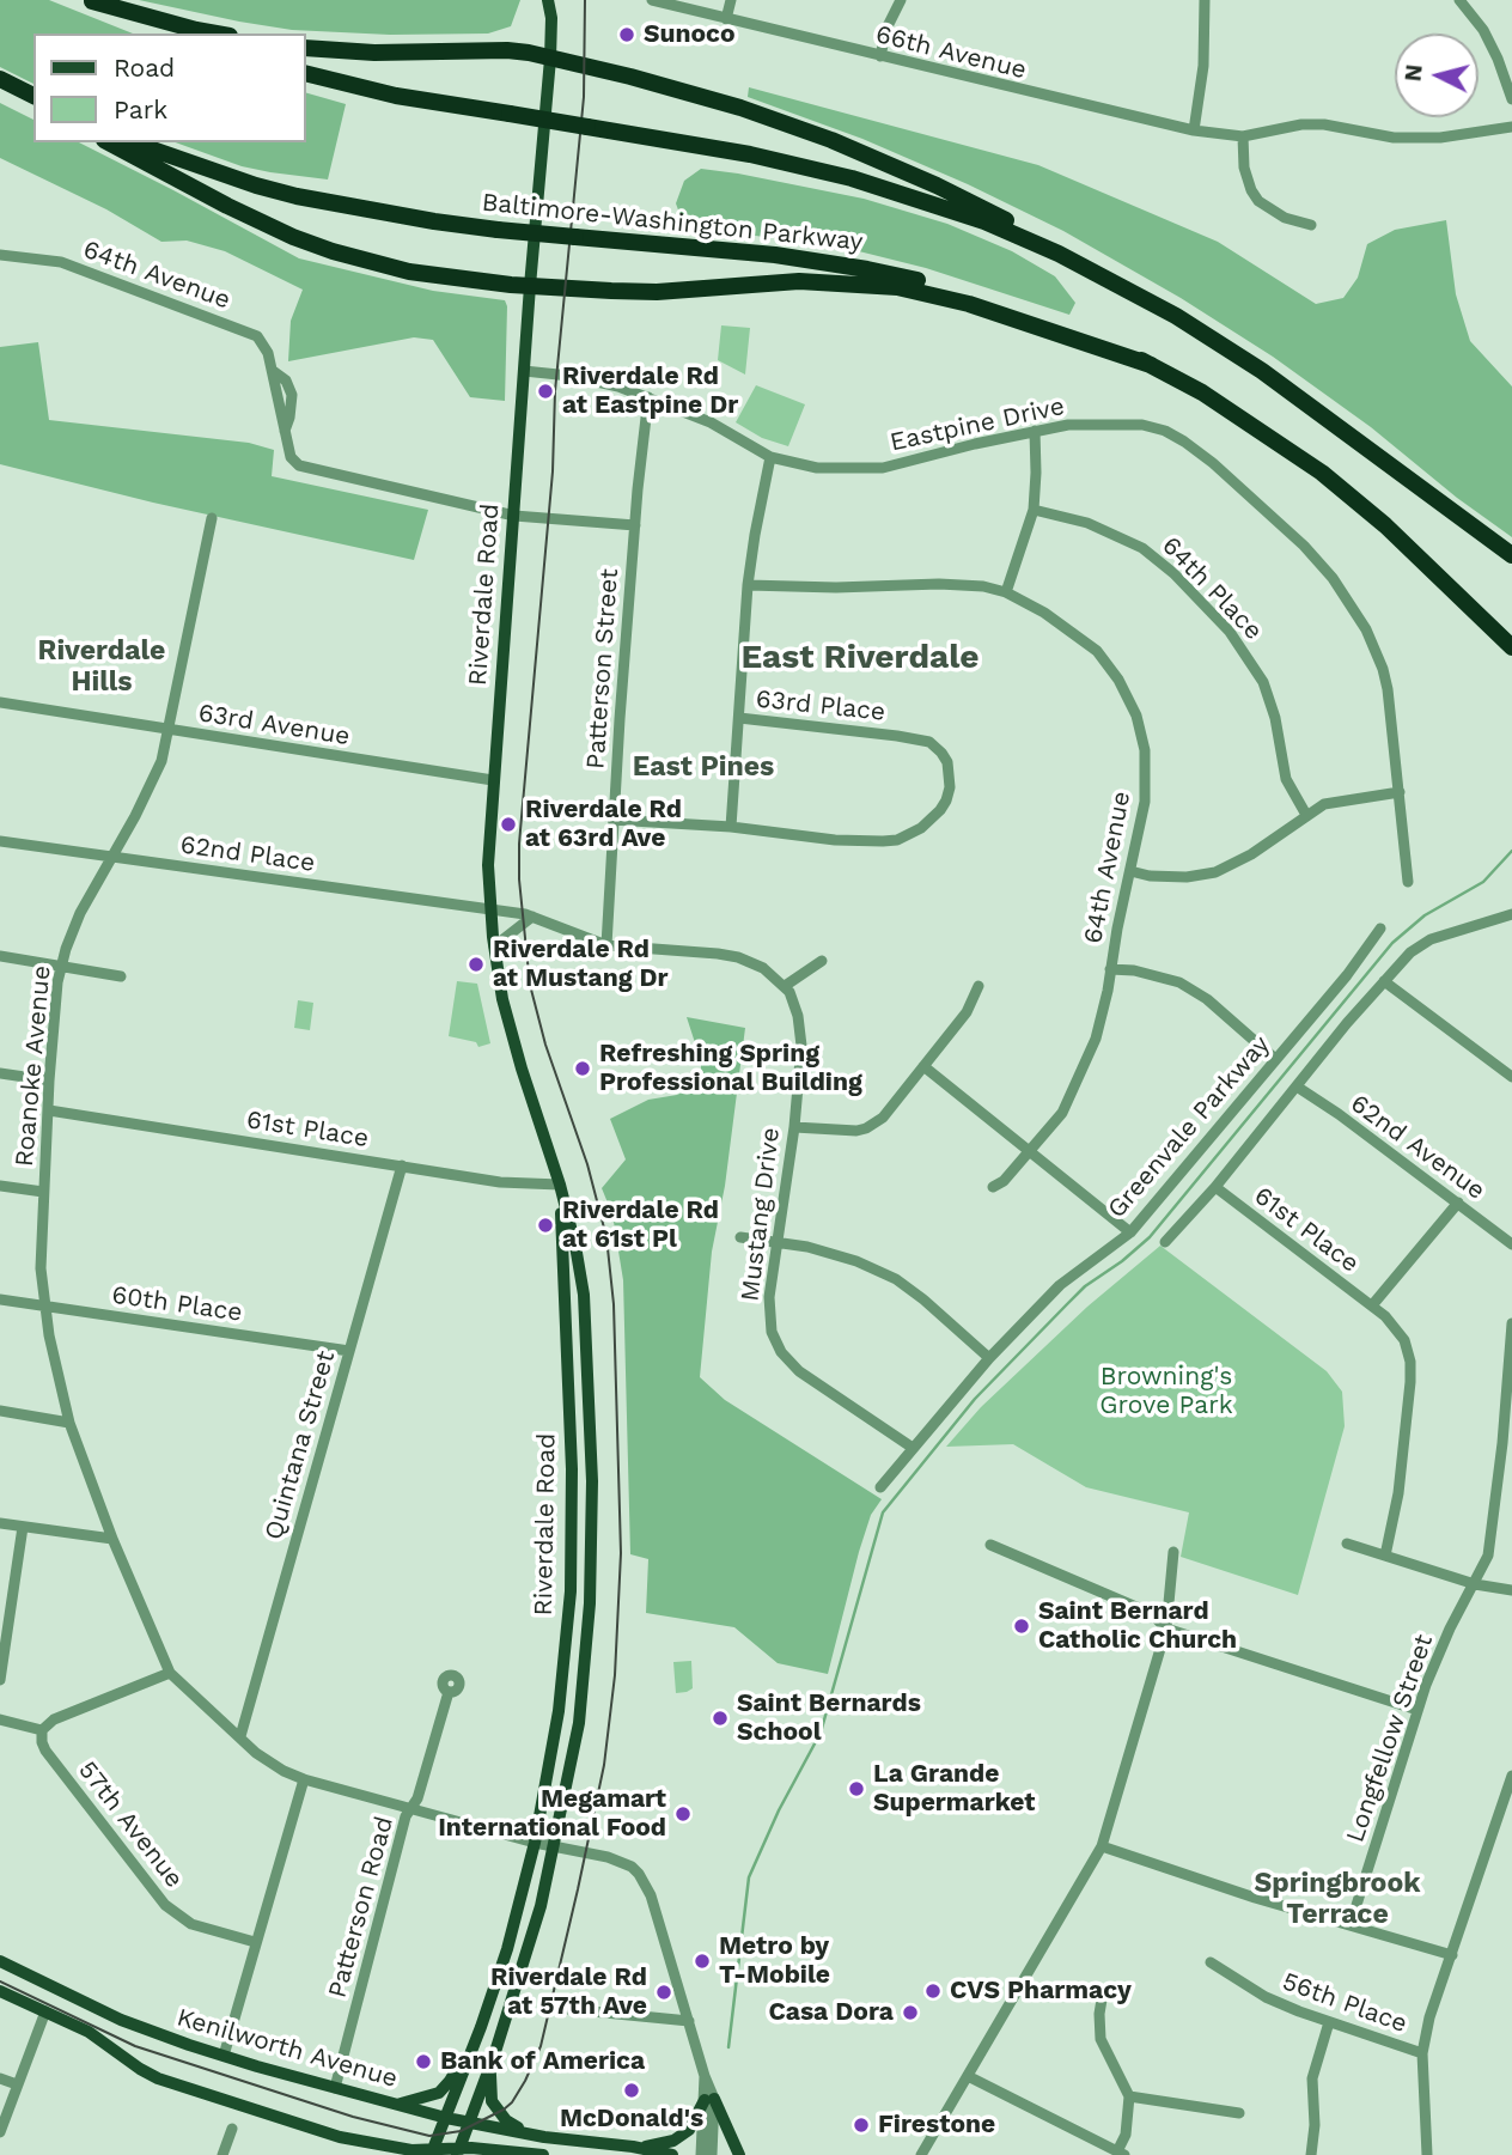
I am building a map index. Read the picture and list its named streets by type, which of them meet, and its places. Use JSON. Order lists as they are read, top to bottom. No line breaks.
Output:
{"streets":{"highway":["Baltimore-Washington Parkway"],"main road":["Riverdale Road","Kenilworth Avenue"],"street":["66th Avenue","64th Avenue","Eastpine Drive","64th Place","Patterson Street","63rd Place","63rd Avenue","62nd Place","Roanoke Avenue","Greenvale Parkway","61st Place","62nd Avenue","Mustang Drive","60th Place","Quintana Street","Longfellow Street","57th Avenue","Patterson Road","56th Place"]},"crossings":[["64th Avenue","Riverdale Road"],["Eastpine Drive","Riverdale Road"],["Eastpine Drive","Patterson Street"],["Riverdale Road","63rd Avenue"],["Riverdale Road","62nd Place"],["Riverdale Road","61st Place"],["63rd Avenue","Roanoke Avenue"],["62nd Place","Roanoke Avenue"],["Roanoke Avenue","61st Place"],["Roanoke Avenue","60th Place"],["Greenvale Parkway","Mustang Drive"],["61st Place","Quintana Street"],["60th Place","Quintana Street"],["Patterson Road","Kenilworth Avenue"]],"districts":["Riverdale Hills","East Riverdale","East Pines","Springbrook Terrace"],"parks":["Browning's Grove Park"],"places":["Sunoco","Riverdale Rd at Eastpine Dr","Riverdale Rd at 63rd Ave","Riverdale Rd at Mustang Dr","Refreshing Spring Professional Building","Riverdale Rd at 61st Pl","Saint Bernard Catholic Church","Saint Bernards School","La Grande Supermarket","Megamart International Food","Metro by T-Mobile","CVS Pharmacy","Riverdale Rd at 57th Ave","Casa Dora","Bank of America","McDonald's","Firestone"],"legend":["Road","Park"],"north":"left"}
